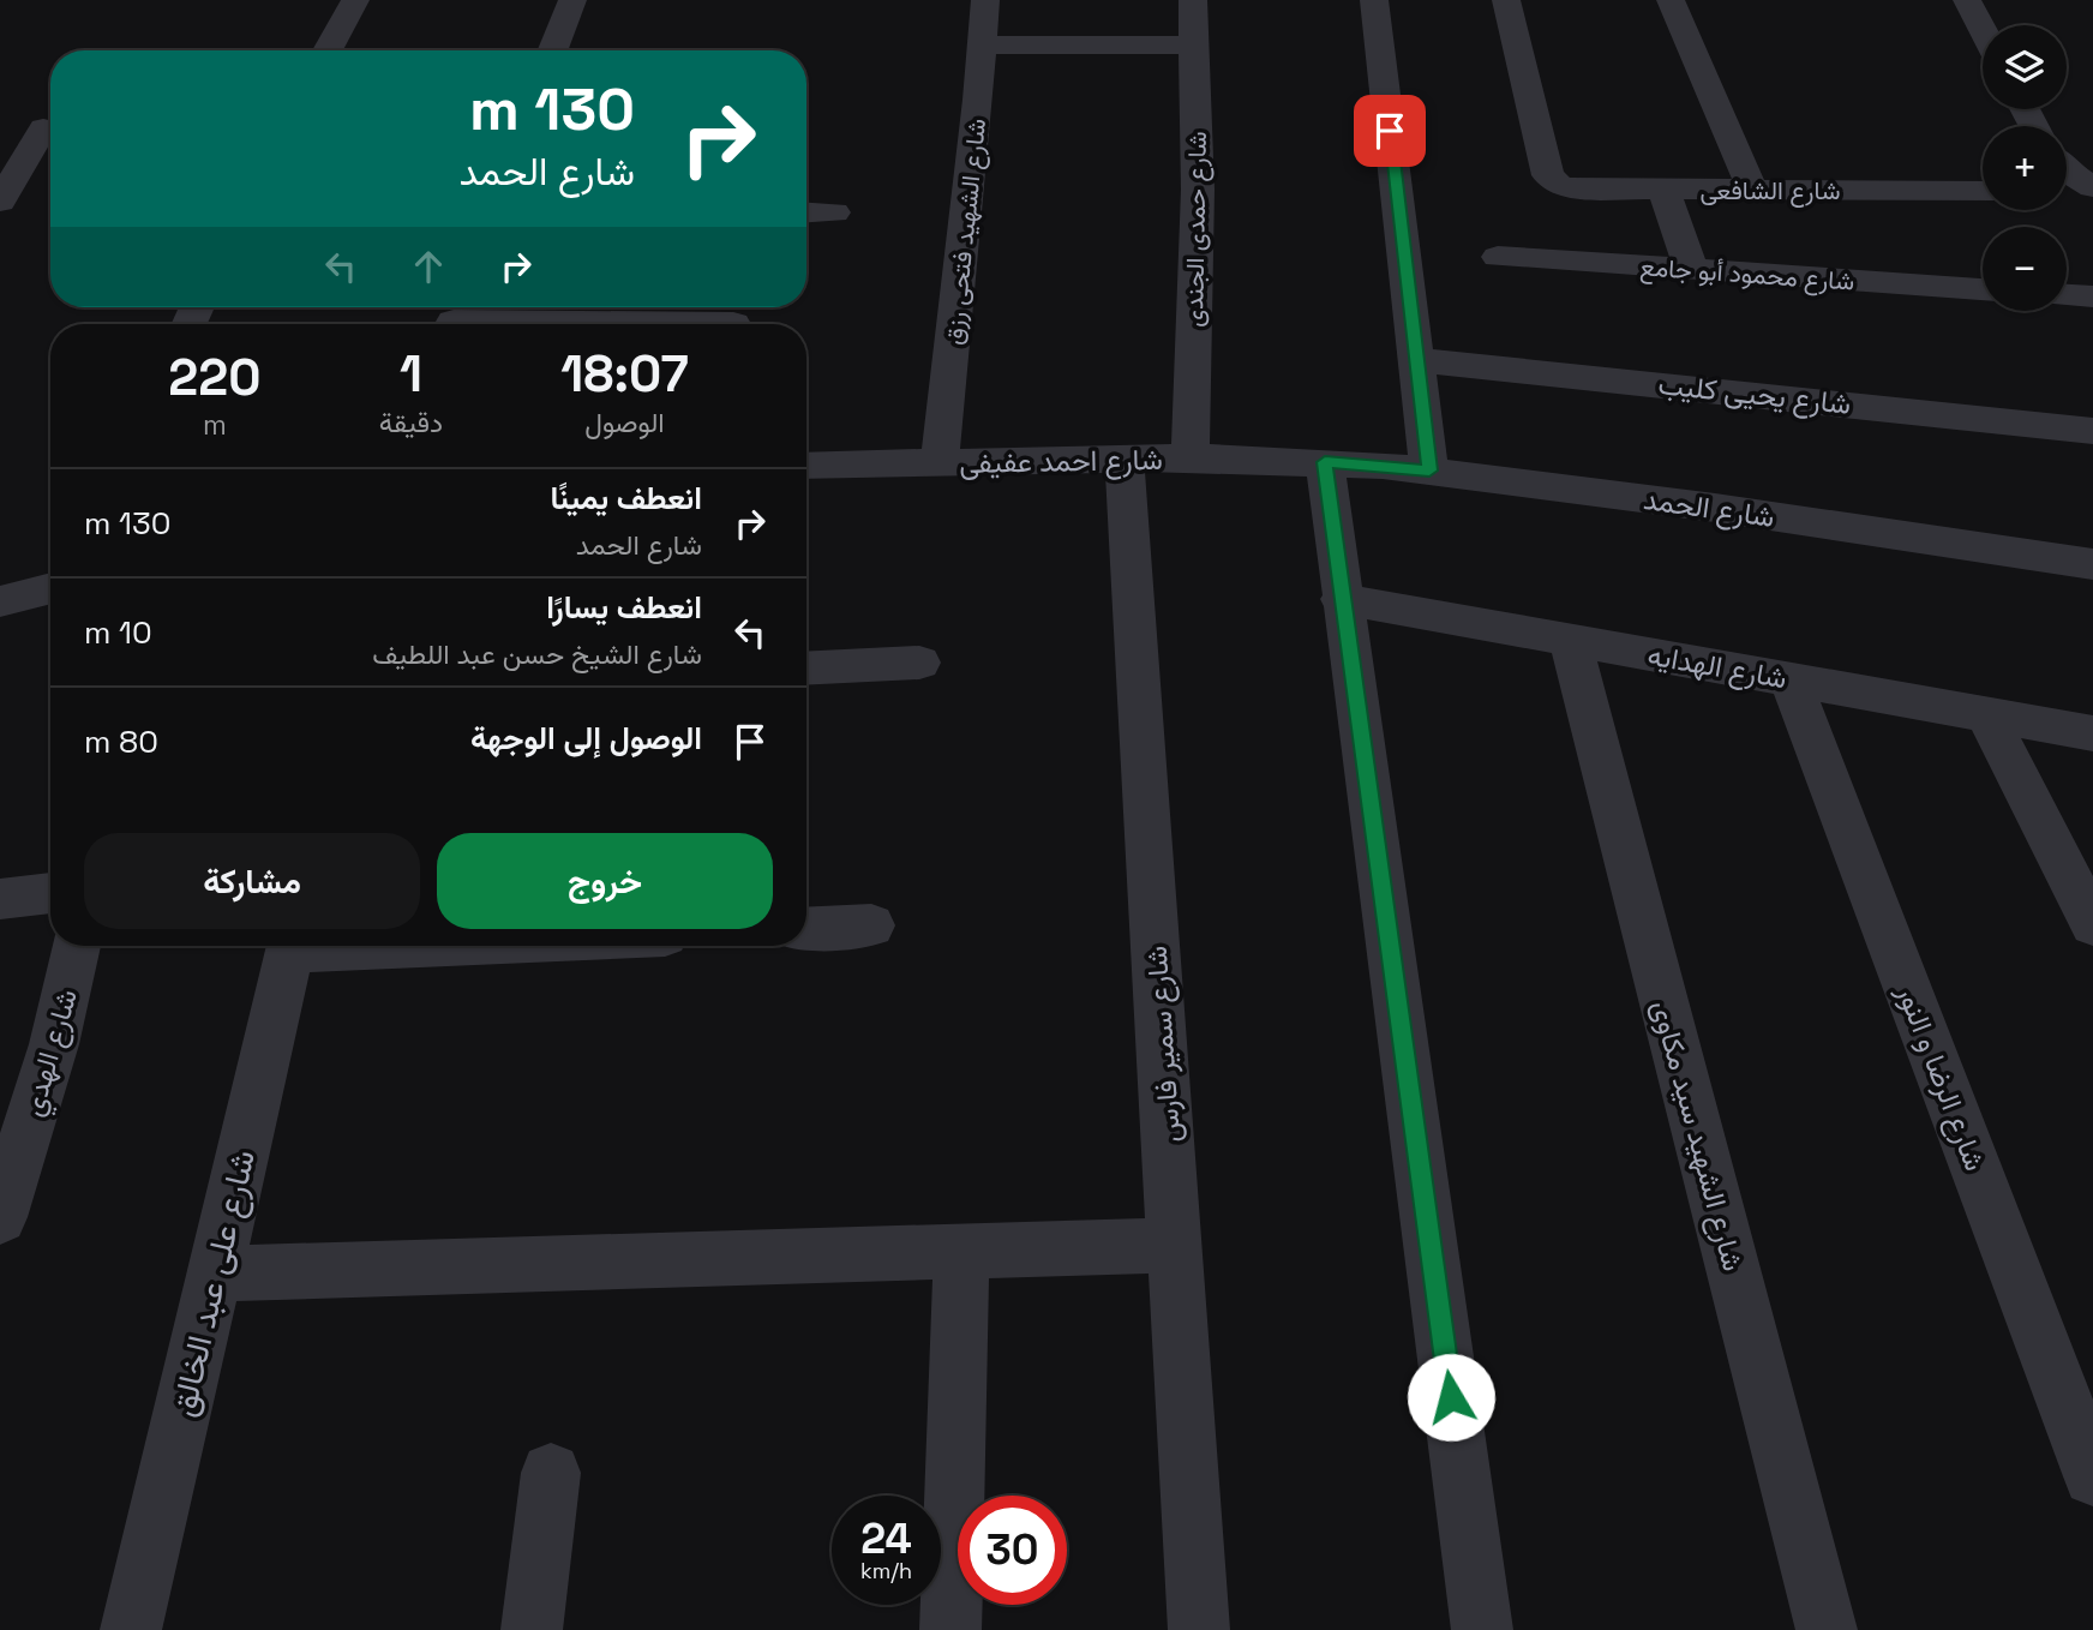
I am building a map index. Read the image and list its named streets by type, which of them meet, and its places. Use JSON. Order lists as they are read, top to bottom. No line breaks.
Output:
{"streets":{"street":["شارع الشافعى","شارع حمدى الجندى","شارع الشهيد فتحى رزق","شارع محمود أبو جامع","شارع يحيى كليب","شارع احمد عفيفى","شارع الحمد","شارع الهدايه","شارع سمير فارس","شارع الهدي","شارع الرضا و النور","شارع الشهيد سيد مكاوى","شارع على عبد الخالق"]},"crossings":[["شارع حمدى الجندى","شارع احمد عفيفى"],["شارع الشهيد فتحى رزق","شارع احمد عفيفى"],["شارع احمد عفيفى","شارع الحمد"],["شارع احمد عفيفى","شارع سمير فارس"],["شارع الهدايه","شارع الرضا و النور"],["شارع الهدايه","شارع الشهيد سيد مكاوى"]],"page":{"map_buttons":["+","−"],"turn":["130 m","شارع الحمد"],"eta":["18:07","الوصول","1","دقيقة","220","m"],"list":[{"name":"انعطف يمينًا","note":"شارع الحمد","value":"130 m"},{"name":"انعطف يسارًا","note":"شارع الشيخ حسن عبد اللطيف","value":"10 m"},{"name":"الوصول إلى الوجهة","value":"80 m"}],"buttons":["خروج","مشاركة"],"speed":"24 km/h","limit":"30"}}
